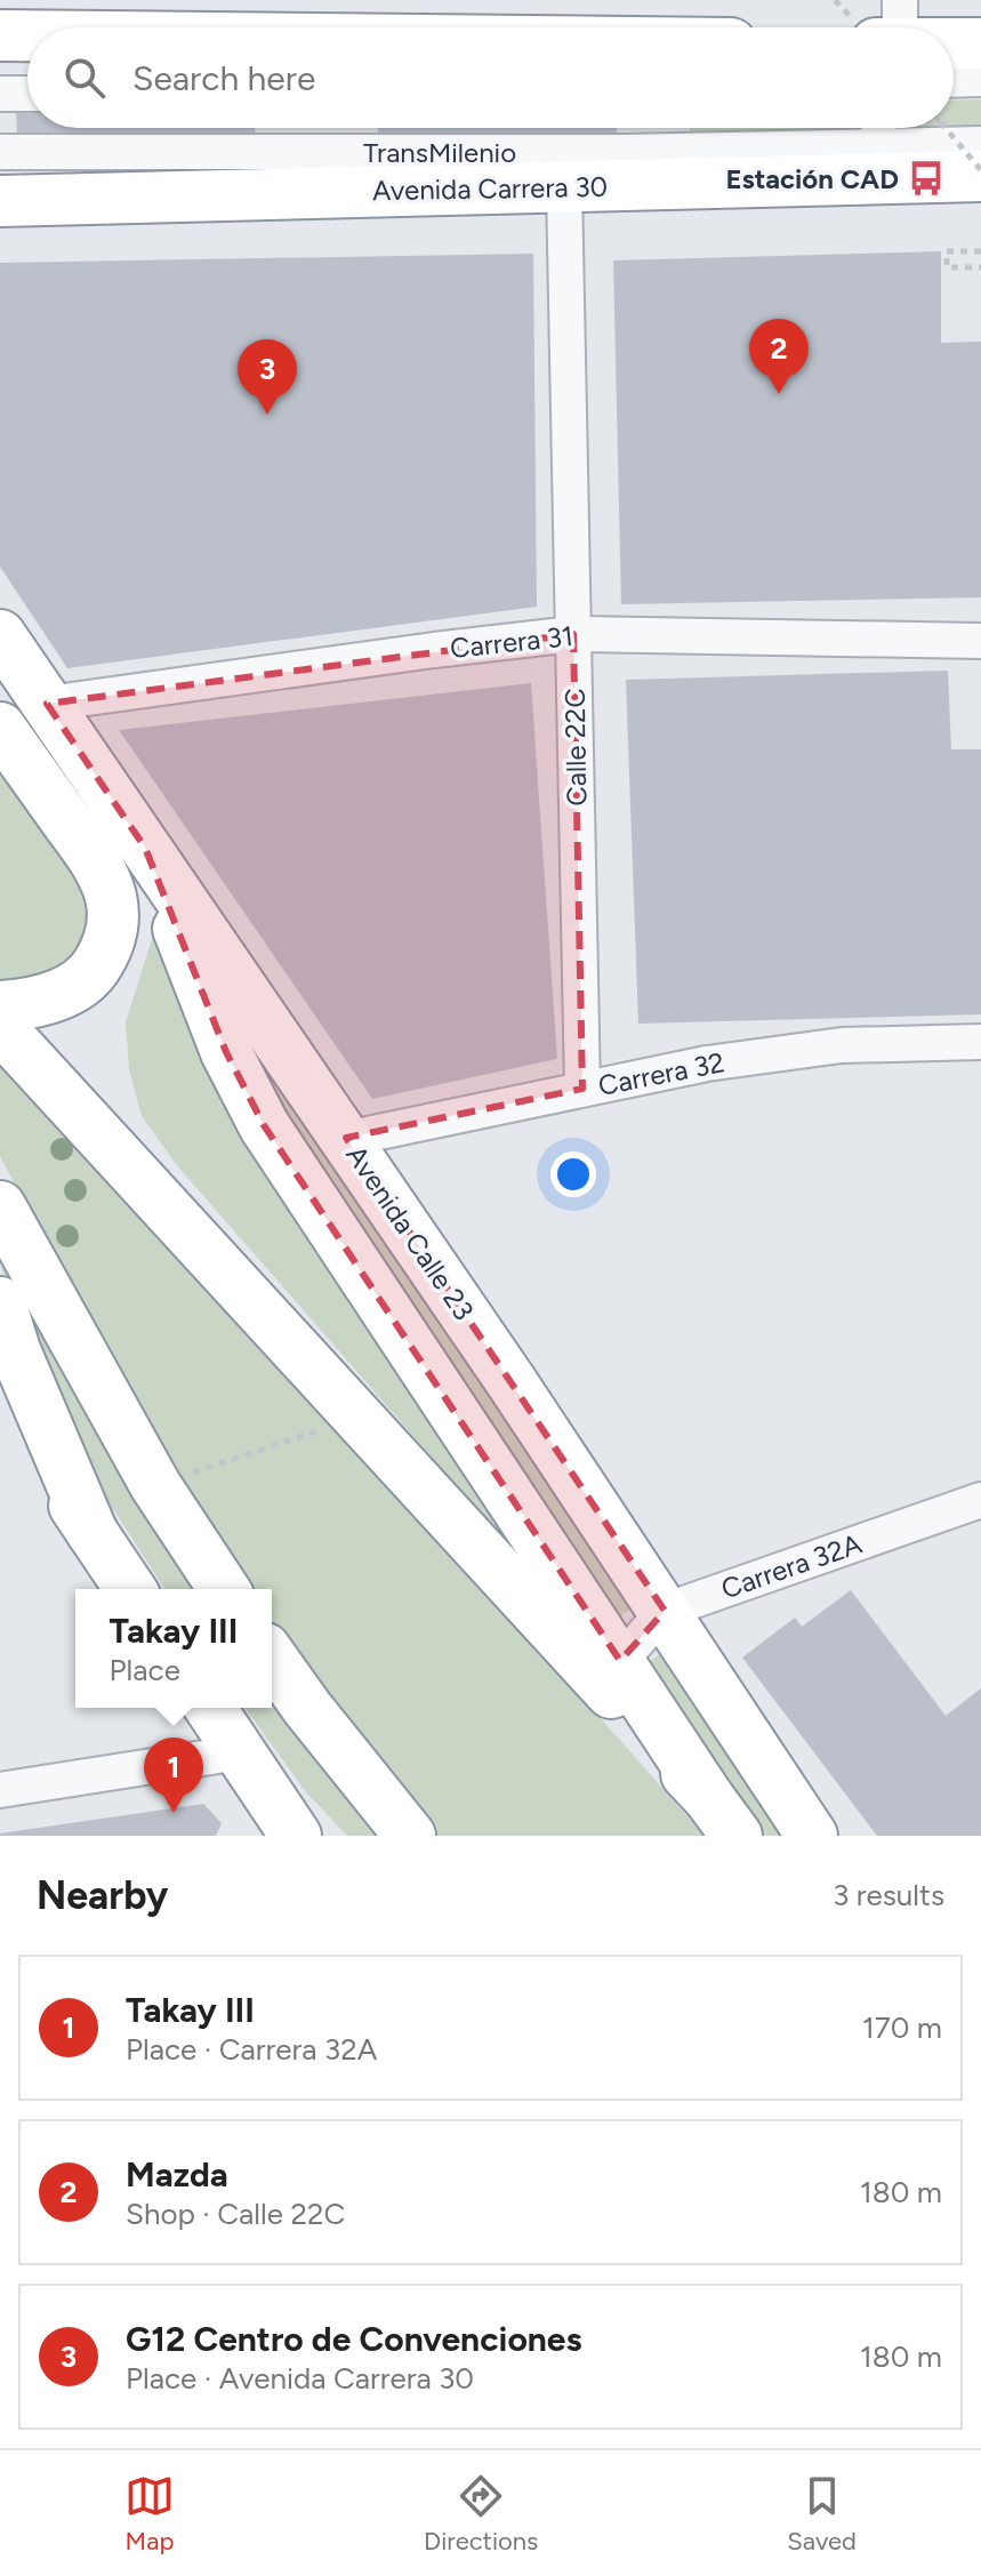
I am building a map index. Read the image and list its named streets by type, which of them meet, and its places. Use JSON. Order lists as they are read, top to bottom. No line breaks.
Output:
{"streets":{"highway":["Avenida Carrera 30","Avenida Calle 23"],"street":["TransMilenio","Carrera 31","Calle 22C","Carrera 32","Carrera 32A"]},"crossings":[["Avenida Carrera 30","Calle 22C"],["Carrera 31","Calle 22C"],["Carrera 31","Avenida Calle 23"],["Calle 22C","Carrera 32"],["Carrera 32","Avenida Calle 23"],["Avenida Calle 23","Carrera 32A"]],"places":{"bus stop":["Estación CAD"]},"page":{"search":"Search here","pins":["2","3","1"],"popup":["Takay III","Place"],"heading":["Nearby","3 results"],"list":[{"mark":"1","name":"Takay III","note":"Place · Carrera 32A","value":"170 m"},{"mark":"2","name":"Mazda","note":"Shop · Calle 22C","value":"180 m"},{"mark":"3","name":"G12 Centro de Convenciones","note":"Place · Avenida Carrera 30","value":"180 m"}],"nav":["Map","Directions","Saved"]}}
